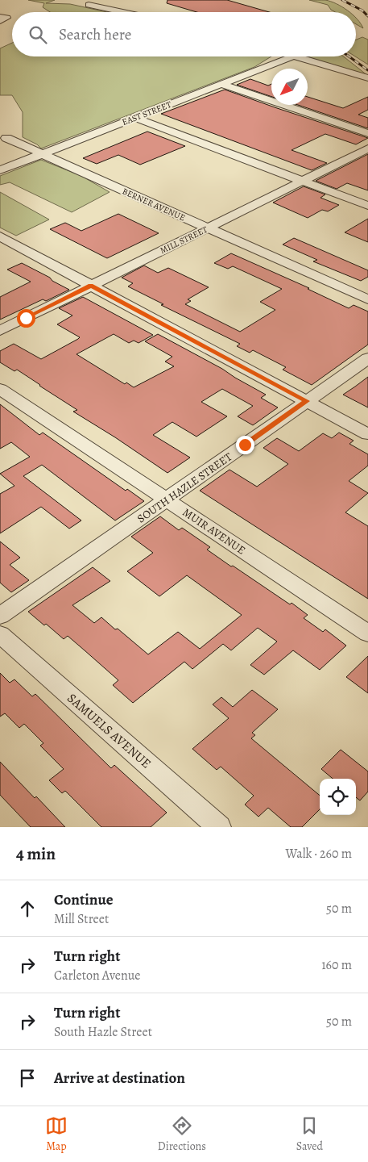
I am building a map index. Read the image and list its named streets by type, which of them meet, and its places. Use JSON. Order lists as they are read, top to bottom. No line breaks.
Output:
{"streets":{"street":["EAST STREET","BERNER AVENUE","MILL STREET","SOUTH HAZLE STREET","MUIR AVENUE","SAMUELS AVENUE"]},"crossings":[["EAST STREET","BERNER AVENUE"],["BERNER AVENUE","MILL STREET"],["SOUTH HAZLE STREET","MUIR AVENUE"]],"north":"bottom left","page":{"search":"Search here","heading":["4 min","Walk · 260 m"],"list":[["Continue","Mill Street","50 m"],["Turn right","Carleton Avenue","160 m"],["Turn right","South Hazle Street","50 m"],"Arrive at destination"],"nav":["Map","Directions","Saved"]}}
